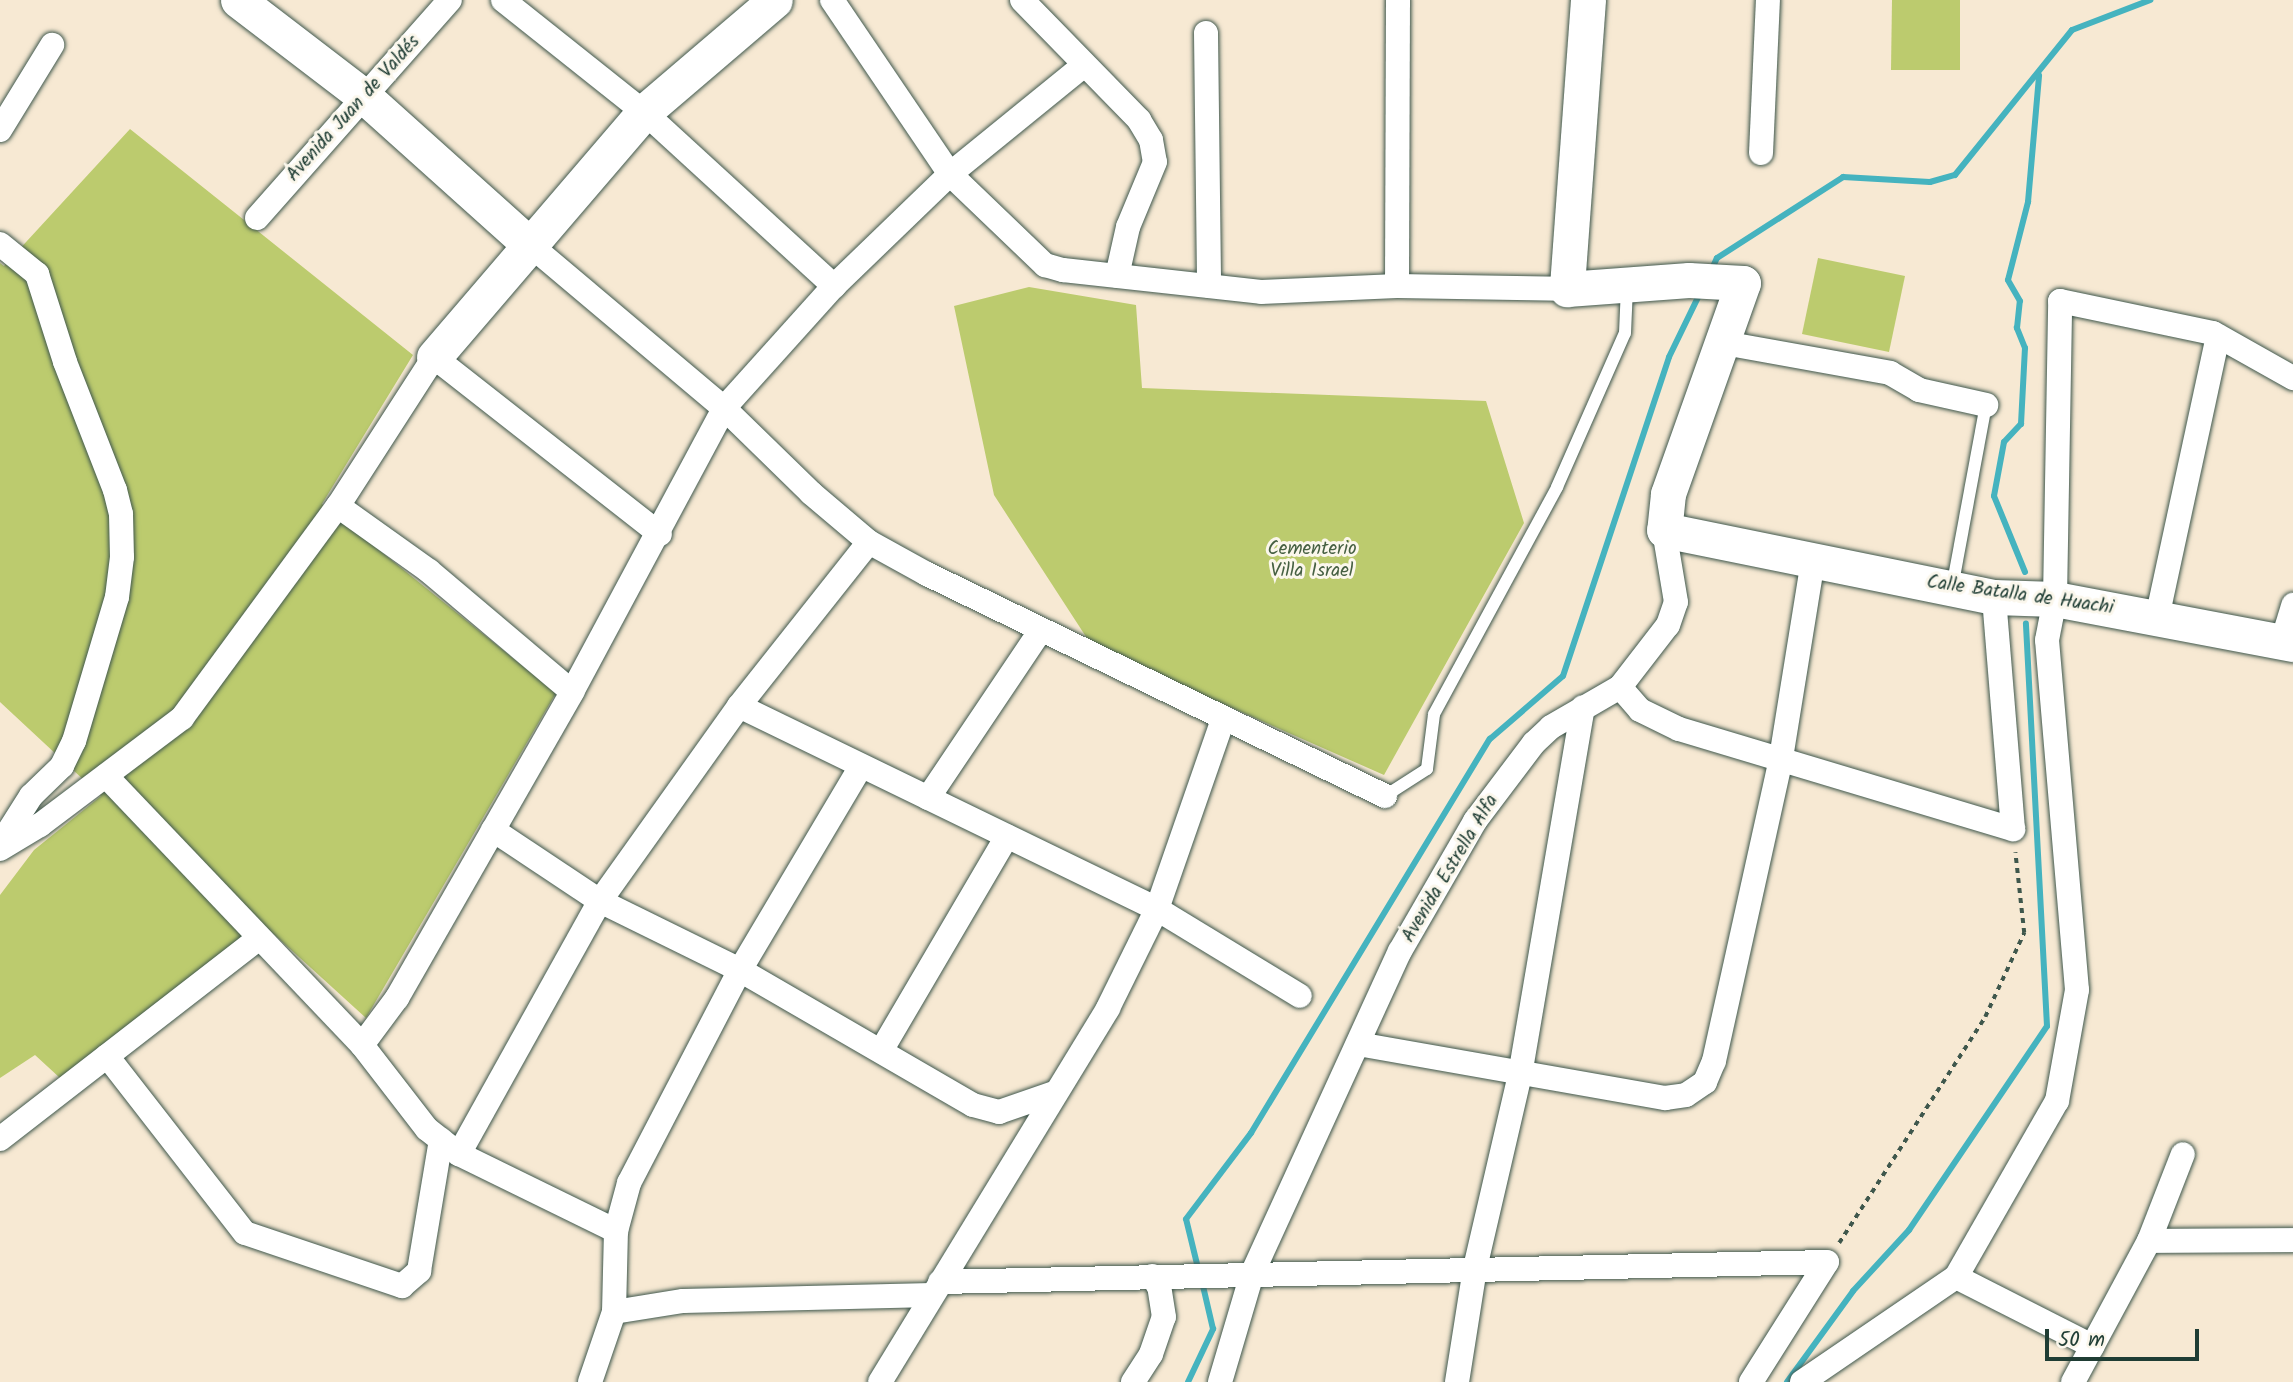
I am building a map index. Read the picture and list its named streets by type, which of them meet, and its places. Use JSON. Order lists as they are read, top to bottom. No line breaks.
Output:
{"streets":{"street":["Avenida Juan de Valdés","Calle Batalla de Huachi","Avenida Estrella Alfa"]},"crossings":[["Calle Batalla de Huachi","Avenida Estrella Alfa"]],"parks":["Cementerio Villa Israel"],"scale_bar":"50 m"}
